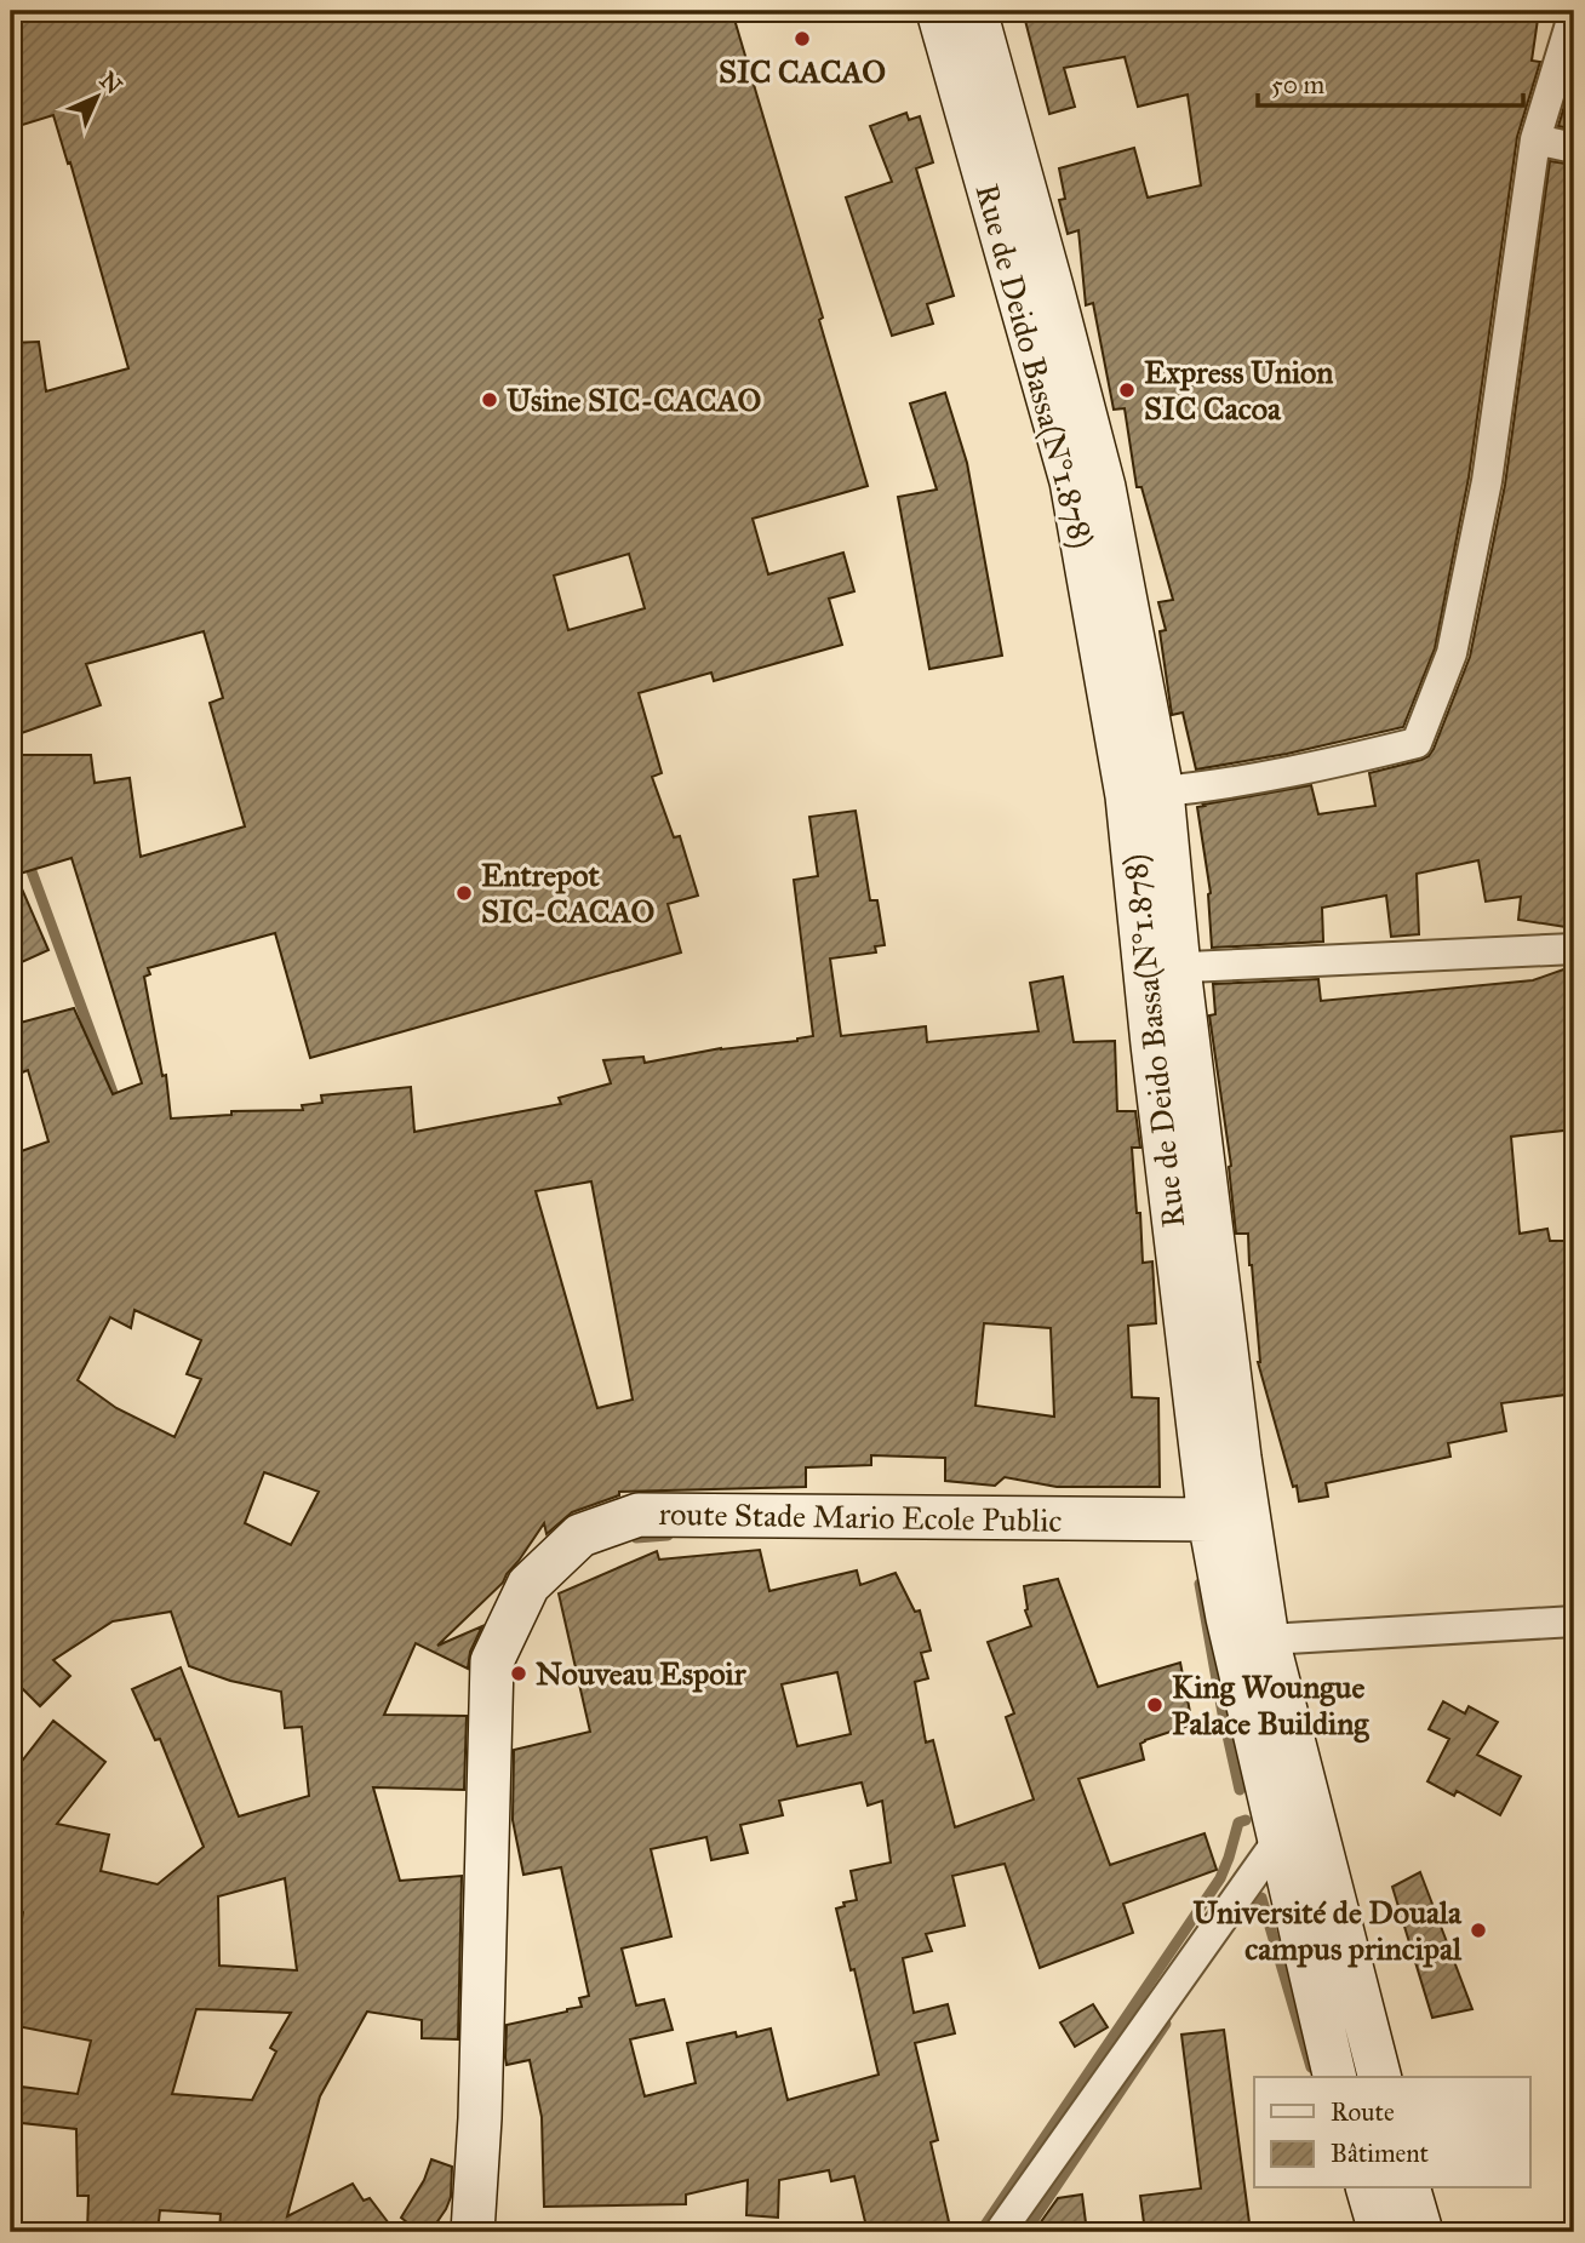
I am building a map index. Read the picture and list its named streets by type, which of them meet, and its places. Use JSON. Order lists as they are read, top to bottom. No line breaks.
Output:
{"streets":{"main road":["Rue de Deido Bassa(N°1.878)","route Stade Mario Ecole Public"]},"crossings":[["Rue de Deido Bassa(N°1.878)","route Stade Mario Ecole Public"]],"places":["SIC CACAO","Express Union SIC Cacoa","Usine SIC-CACAO","Entrepot SIC-CACAO","Nouveau Espoir","King Woungue Palace Building","Université de Douala campus principal"],"legend":["Route","Bâtiment"],"scale_bar":"50 m","north":"top right"}
